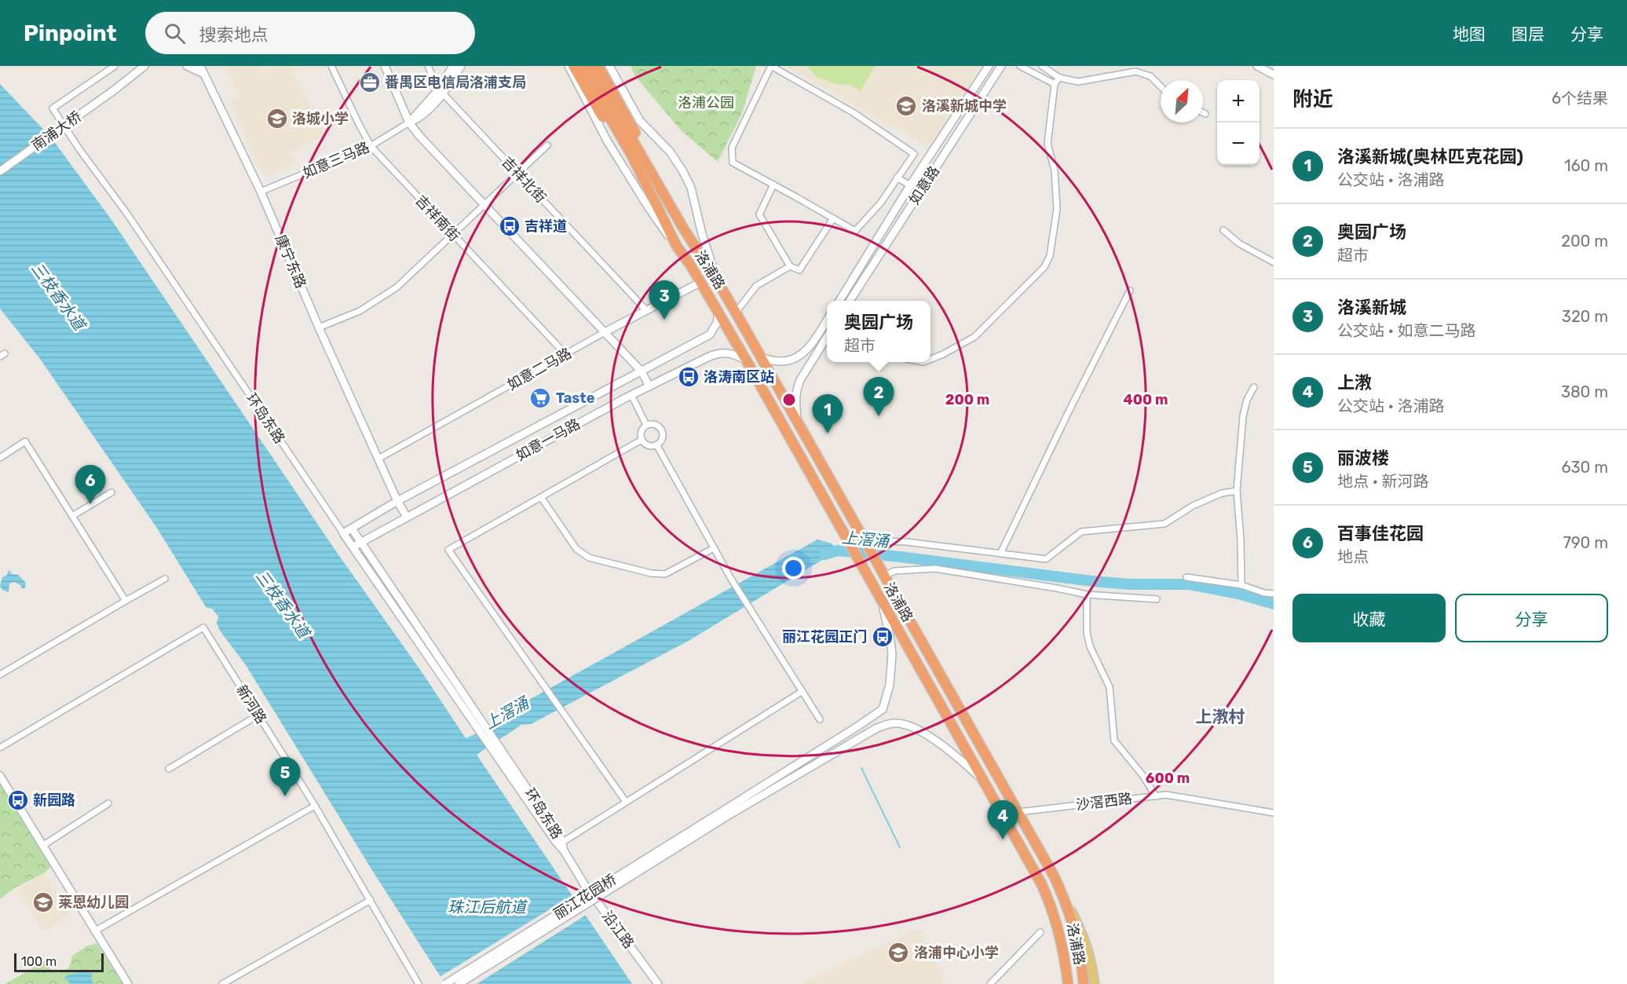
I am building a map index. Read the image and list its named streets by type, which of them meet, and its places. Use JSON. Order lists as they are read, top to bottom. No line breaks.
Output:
{"streets":{"highway":["洛浦路"],"street":["南浦大桥","如意三马路","吉祥北街","如意路","吉祥南街","康宁东路","如意二马路","环岛东路","如意一马路","新河路","沙滘西路","丽江花园桥","沿江路"]},"crossings":[["如意三马路","吉祥北街"],["如意三马路","吉祥南街"],["如意三马路","康宁东路"],["吉祥北街","如意二马路"],["吉祥南街","如意二马路"],["康宁东路","如意二马路"],["康宁东路","如意一马路"],["洛浦路","如意二马路"],["洛浦路","如意一马路"],["洛浦路","沙滘西路"],["环岛东路","如意一马路"],["环岛东路","沿江路"]],"districts":["上漖村"],"water":["三枝香水道","上滘涌","珠江后航道"],"parks":["洛浦公园"],"places":{"office":["番禺区电信局洛浦支局"],"school or university":["洛溪新城中学","洛城小学","莱恩幼儿园","洛浦中心小学"],"bus stop":["吉祥道","洛涛南区站","丽江花园正门","新园路"],"supermarket":["Taste"]},"scale_bar":"100 m","north":"top right","page":{"header":"Pinpoint","search":"搜索地点","nav":["地图","图层","分享"],"heading":["附近","6个结果"],"map_buttons":["+","−"],"list":[{"mark":"1","name":"洛溪新城(奥林匹克花园)","note":"公交站 · 洛浦路","value":"160 m"},{"mark":"2","name":"奥园广场","note":"超市","value":"200 m"},{"mark":"3","name":"洛溪新城","note":"公交站 · 如意二马路","value":"320 m"},{"mark":"4","name":"上漖","note":"公交站 · 洛浦路","value":"380 m"},{"mark":"5","name":"丽波楼","note":"地点 · 新河路","value":"630 m"},{"mark":"6","name":"百事佳花园","note":"地点","value":"790 m"}],"pins":["3","2","1","6","5","4"],"popup":["奥园广场","超市"],"buttons":["收藏","分享"],"scale":"100 m"},"rings":["200 m","400 m","600 m"]}
